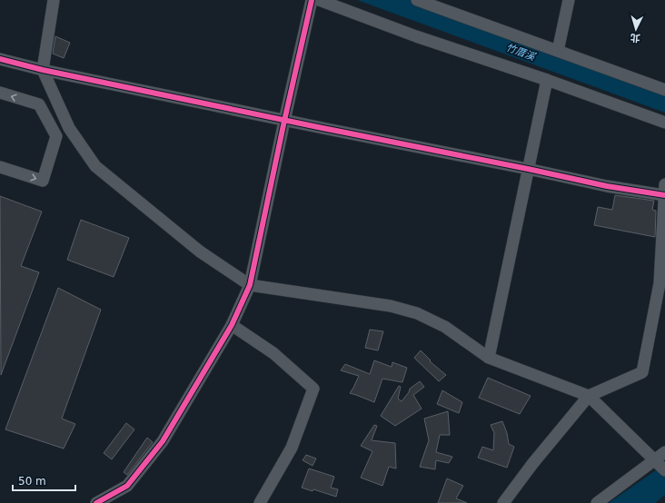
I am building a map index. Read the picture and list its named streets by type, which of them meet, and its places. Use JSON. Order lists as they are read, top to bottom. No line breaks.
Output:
{"water":["竹厝溪"],"scale_bar":"50 m","north":"bottom"}
